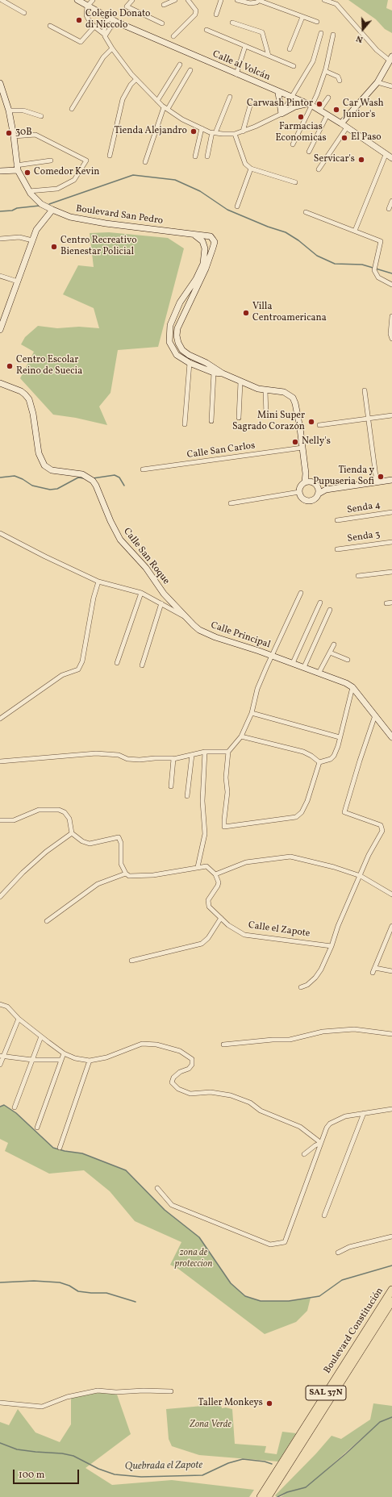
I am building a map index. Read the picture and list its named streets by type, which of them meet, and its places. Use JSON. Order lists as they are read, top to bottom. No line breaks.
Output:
{"streets":{"highway":["Boulevard Constitución","SAL 37N"],"street":["Calle al Volcán","Boulevard San Pedro","Calle San Carlos","Senda 4","Senda 3","Calle San Roque","Calle Principal","Calle el Zapote"]},"crossings":[["Boulevard San Pedro","Calle San Carlos"],["Calle San Roque","Calle Principal"]],"water":["Quebrada el Zapote"],"parks":["zona de proteccion","Zona Verde"],"places":["Colegio Donato di Niccolo","Carwash Pintor","Car Wash Junior's","Farmacias Economicas","Tienda Alejandro","30B","El Paso","Servicar's","Comedor Kevin","Centro Recreativo Bienestar Policial","Villa Centroamericana","Centro Escolar Reino de Suecia","Mini Super Sagrado Corazón","Nelly's","Tienda y Pupuseria Sofi","Taller Monkeys"],"scale_bar":"100 m","north":"bottom"}
